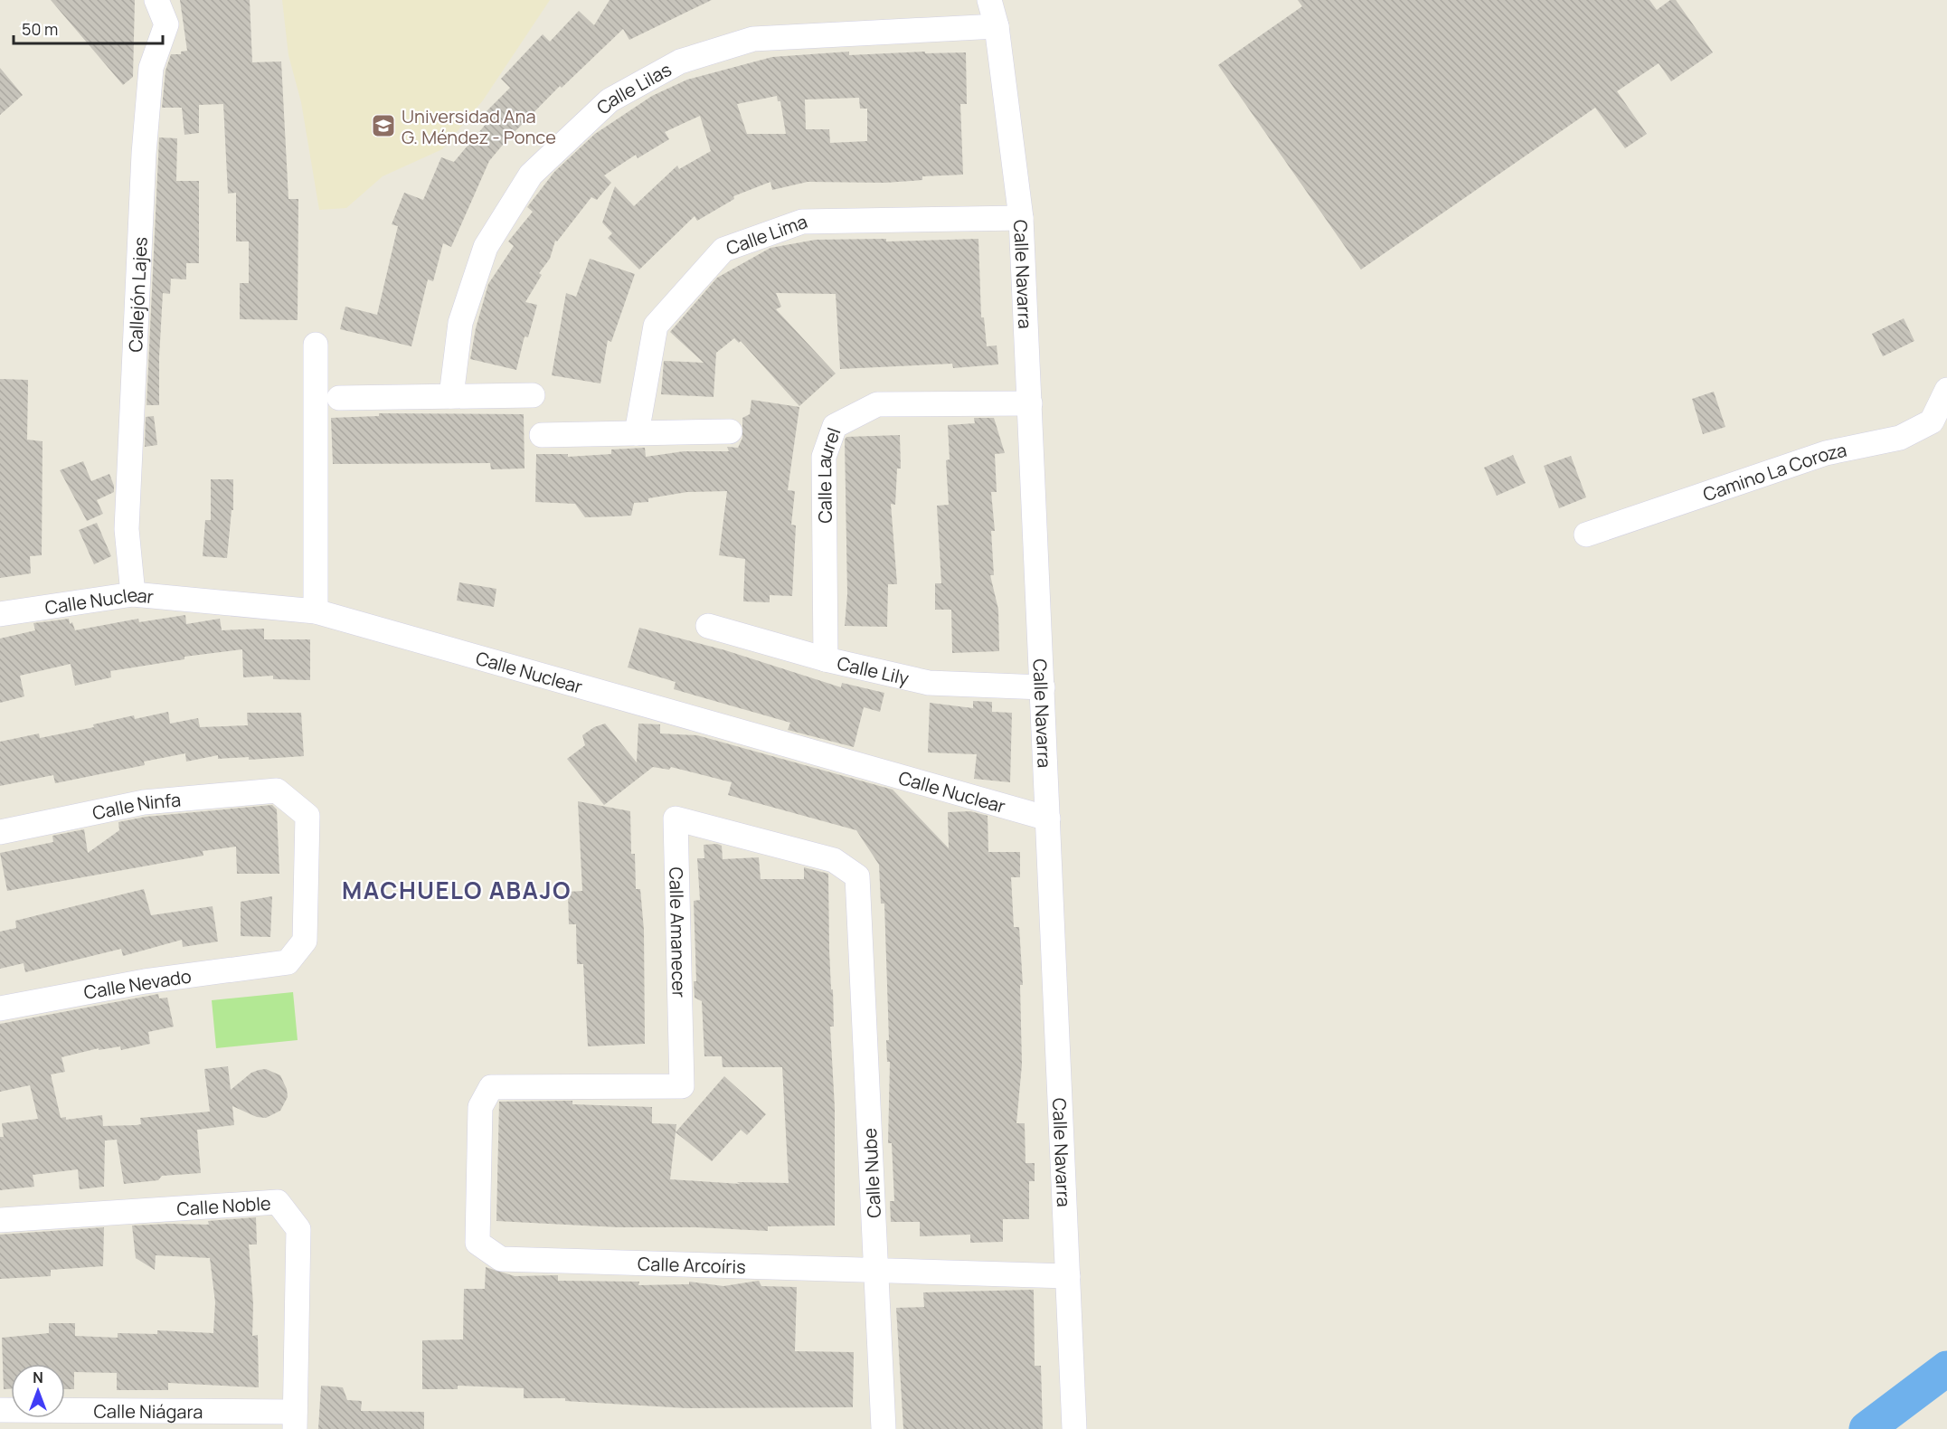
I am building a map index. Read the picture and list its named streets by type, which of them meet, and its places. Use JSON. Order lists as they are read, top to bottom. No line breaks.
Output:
{"streets":{"street":["Calle Lilas","Calle Lima","Calle Navarra","Callejón Lajes","Camino La Coroza","Calle Laurel","Calle Nuclear","Calle Lily","Calle Ninfa","Calle Amanecer","Calle Nevado","Calle Nube","Calle Noble","Calle Arcoíris","Calle Niágara"]},"crossings":[["Calle Lilas","Calle Navarra"],["Calle Lima","Calle Navarra"],["Calle Navarra","Calle Laurel"],["Calle Navarra","Calle Nuclear"],["Calle Navarra","Calle Lily"],["Calle Navarra","Calle Arcoíris"],["Callejón Lajes","Calle Nuclear"],["Calle Laurel","Calle Lily"],["Calle Ninfa","Calle Nevado"],["Calle Amanecer","Calle Nube"],["Calle Amanecer","Calle Arcoíris"],["Calle Nube","Calle Arcoíris"],["Calle Noble","Calle Niágara"]],"districts":["MACHUELO ABAJO"],"places":{"school or university":["Universidad Ana G. Méndez - Ponce"]},"scale_bar":"50 m","north":"top"}
